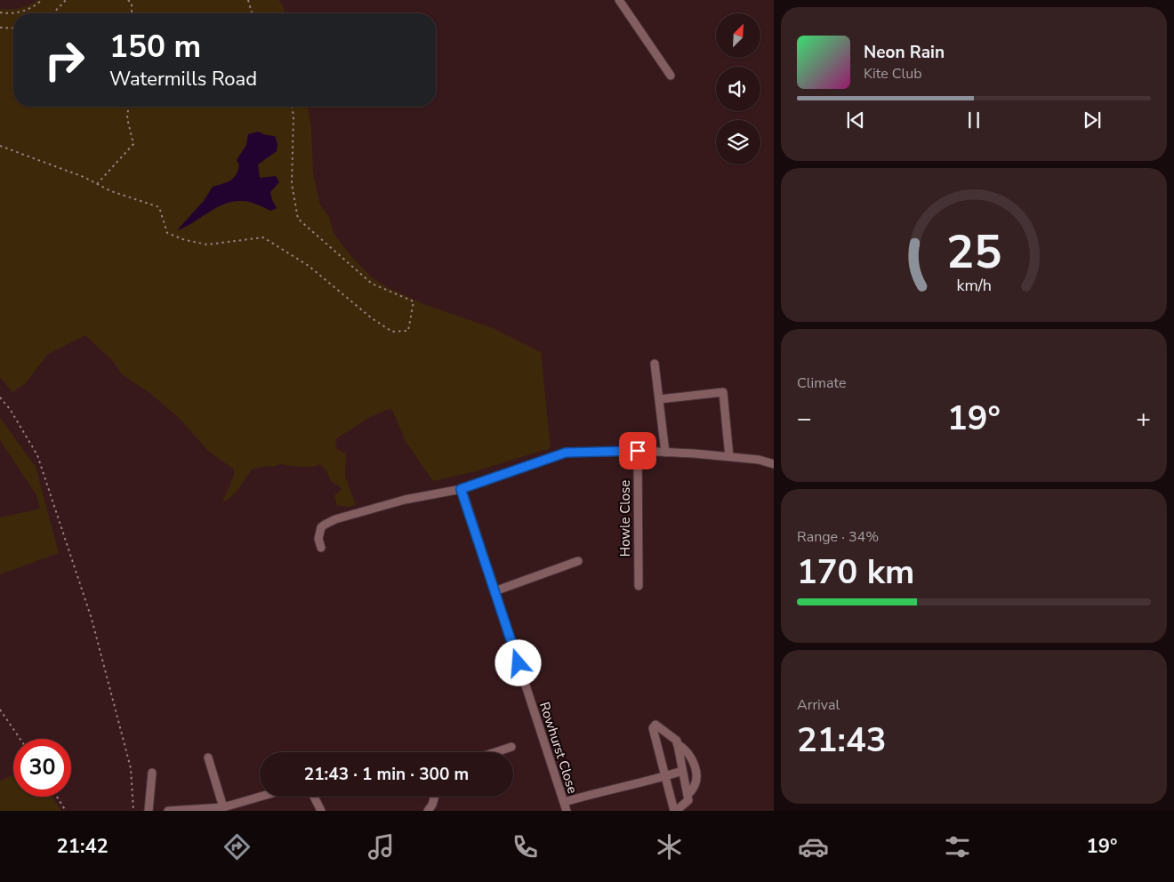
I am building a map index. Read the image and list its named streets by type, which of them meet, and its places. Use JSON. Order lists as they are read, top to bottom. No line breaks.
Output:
{"streets":{"street":["Howle Close","Rowhurst Close"]},"north":"top right","page":{"turn":["150 m","Watermills Road"],"song":["Neon Rain","Kite Club"],"tile":["Climate",["Range · 34%","170 km"],["Arrival","21:43"]],"heat":["−","19°","+"],"limit":"30","trip":"21:43 · 1 min · 300 m","tabs":["21:42","19°"],"gauge":["25","km/h"]}}
